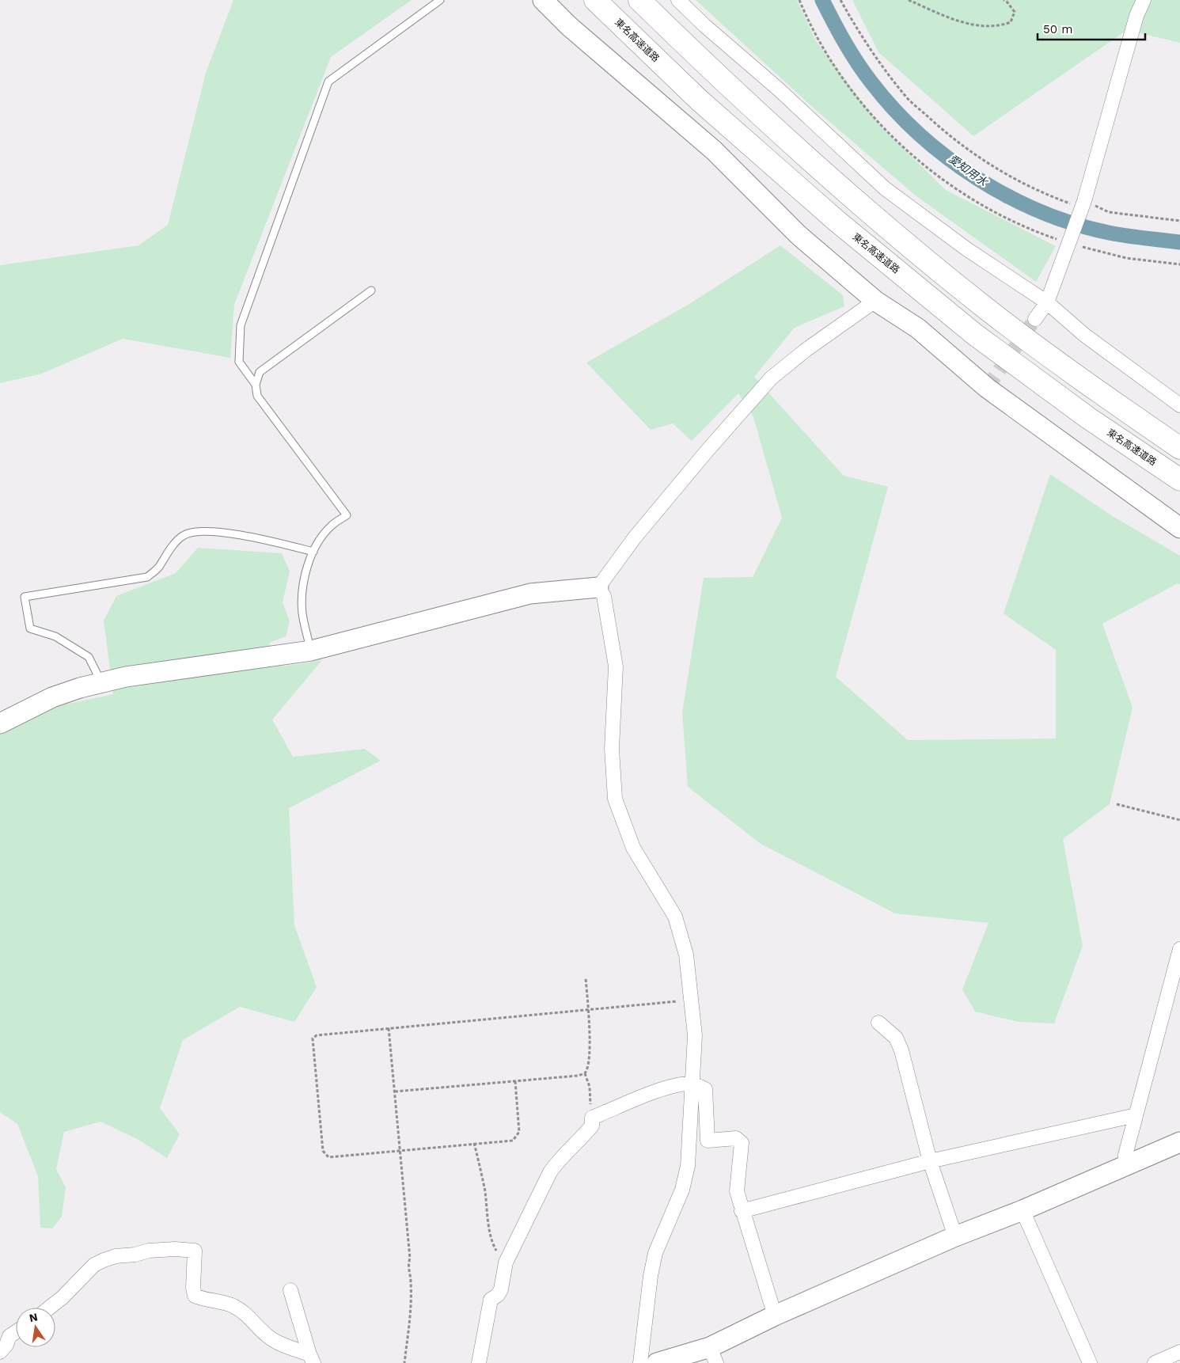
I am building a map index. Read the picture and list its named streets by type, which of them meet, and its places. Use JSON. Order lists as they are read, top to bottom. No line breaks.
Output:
{"streets":{"highway":["東名高速道路"]},"water":["愛知用水"],"scale_bar":"50 m","north":"top"}
